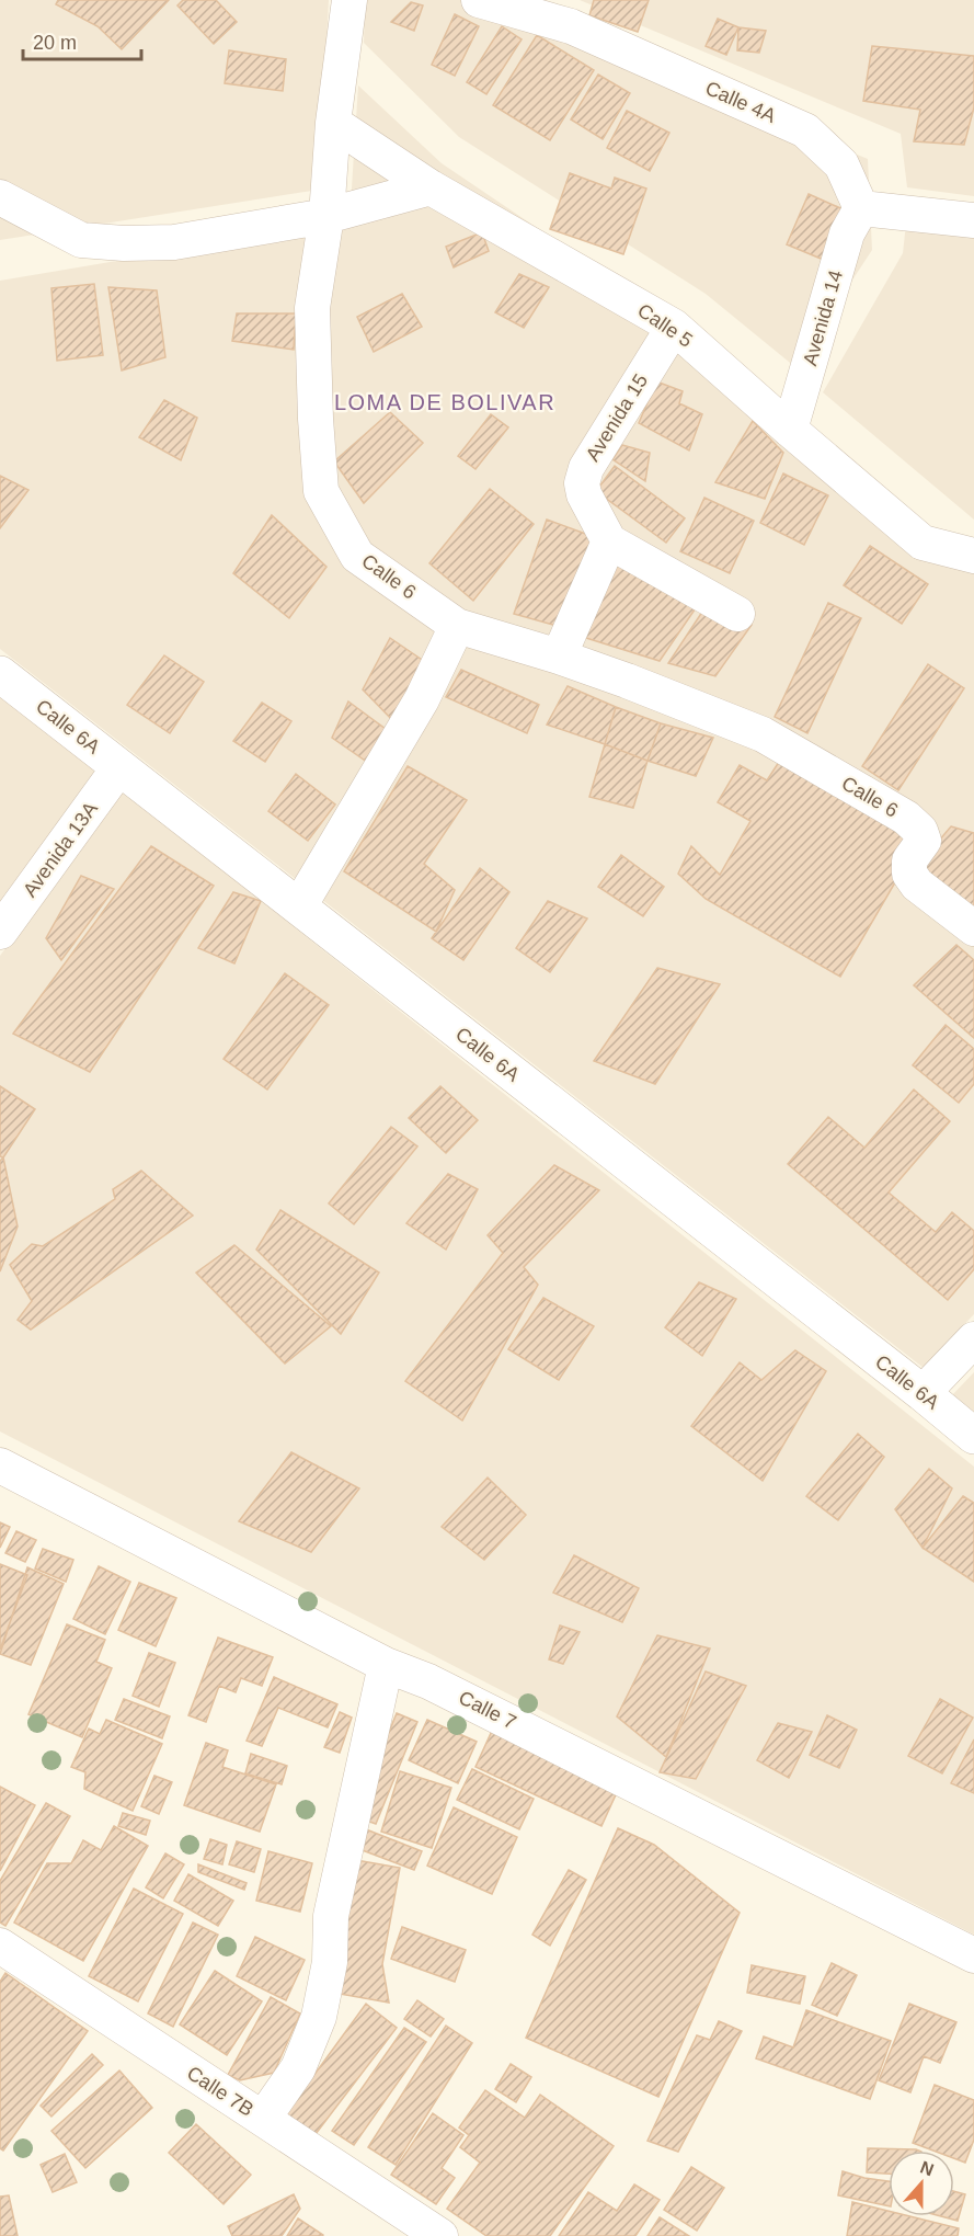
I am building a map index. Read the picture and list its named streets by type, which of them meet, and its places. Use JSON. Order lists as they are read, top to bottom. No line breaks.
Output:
{"streets":{"street":["Calle 4A","Avenida 14","Calle 5","Avenida 15","Calle 6","Calle 6A","Avenida 13A","Calle 7","Calle 7B"]},"crossings":[["Calle 4A","Avenida 14"],["Avenida 14","Calle 5"],["Calle 5","Avenida 15"],["Calle 6A","Avenida 13A"]],"districts":["LOMA DE BOLIVAR"],"scale_bar":"20 m","north":"top"}
